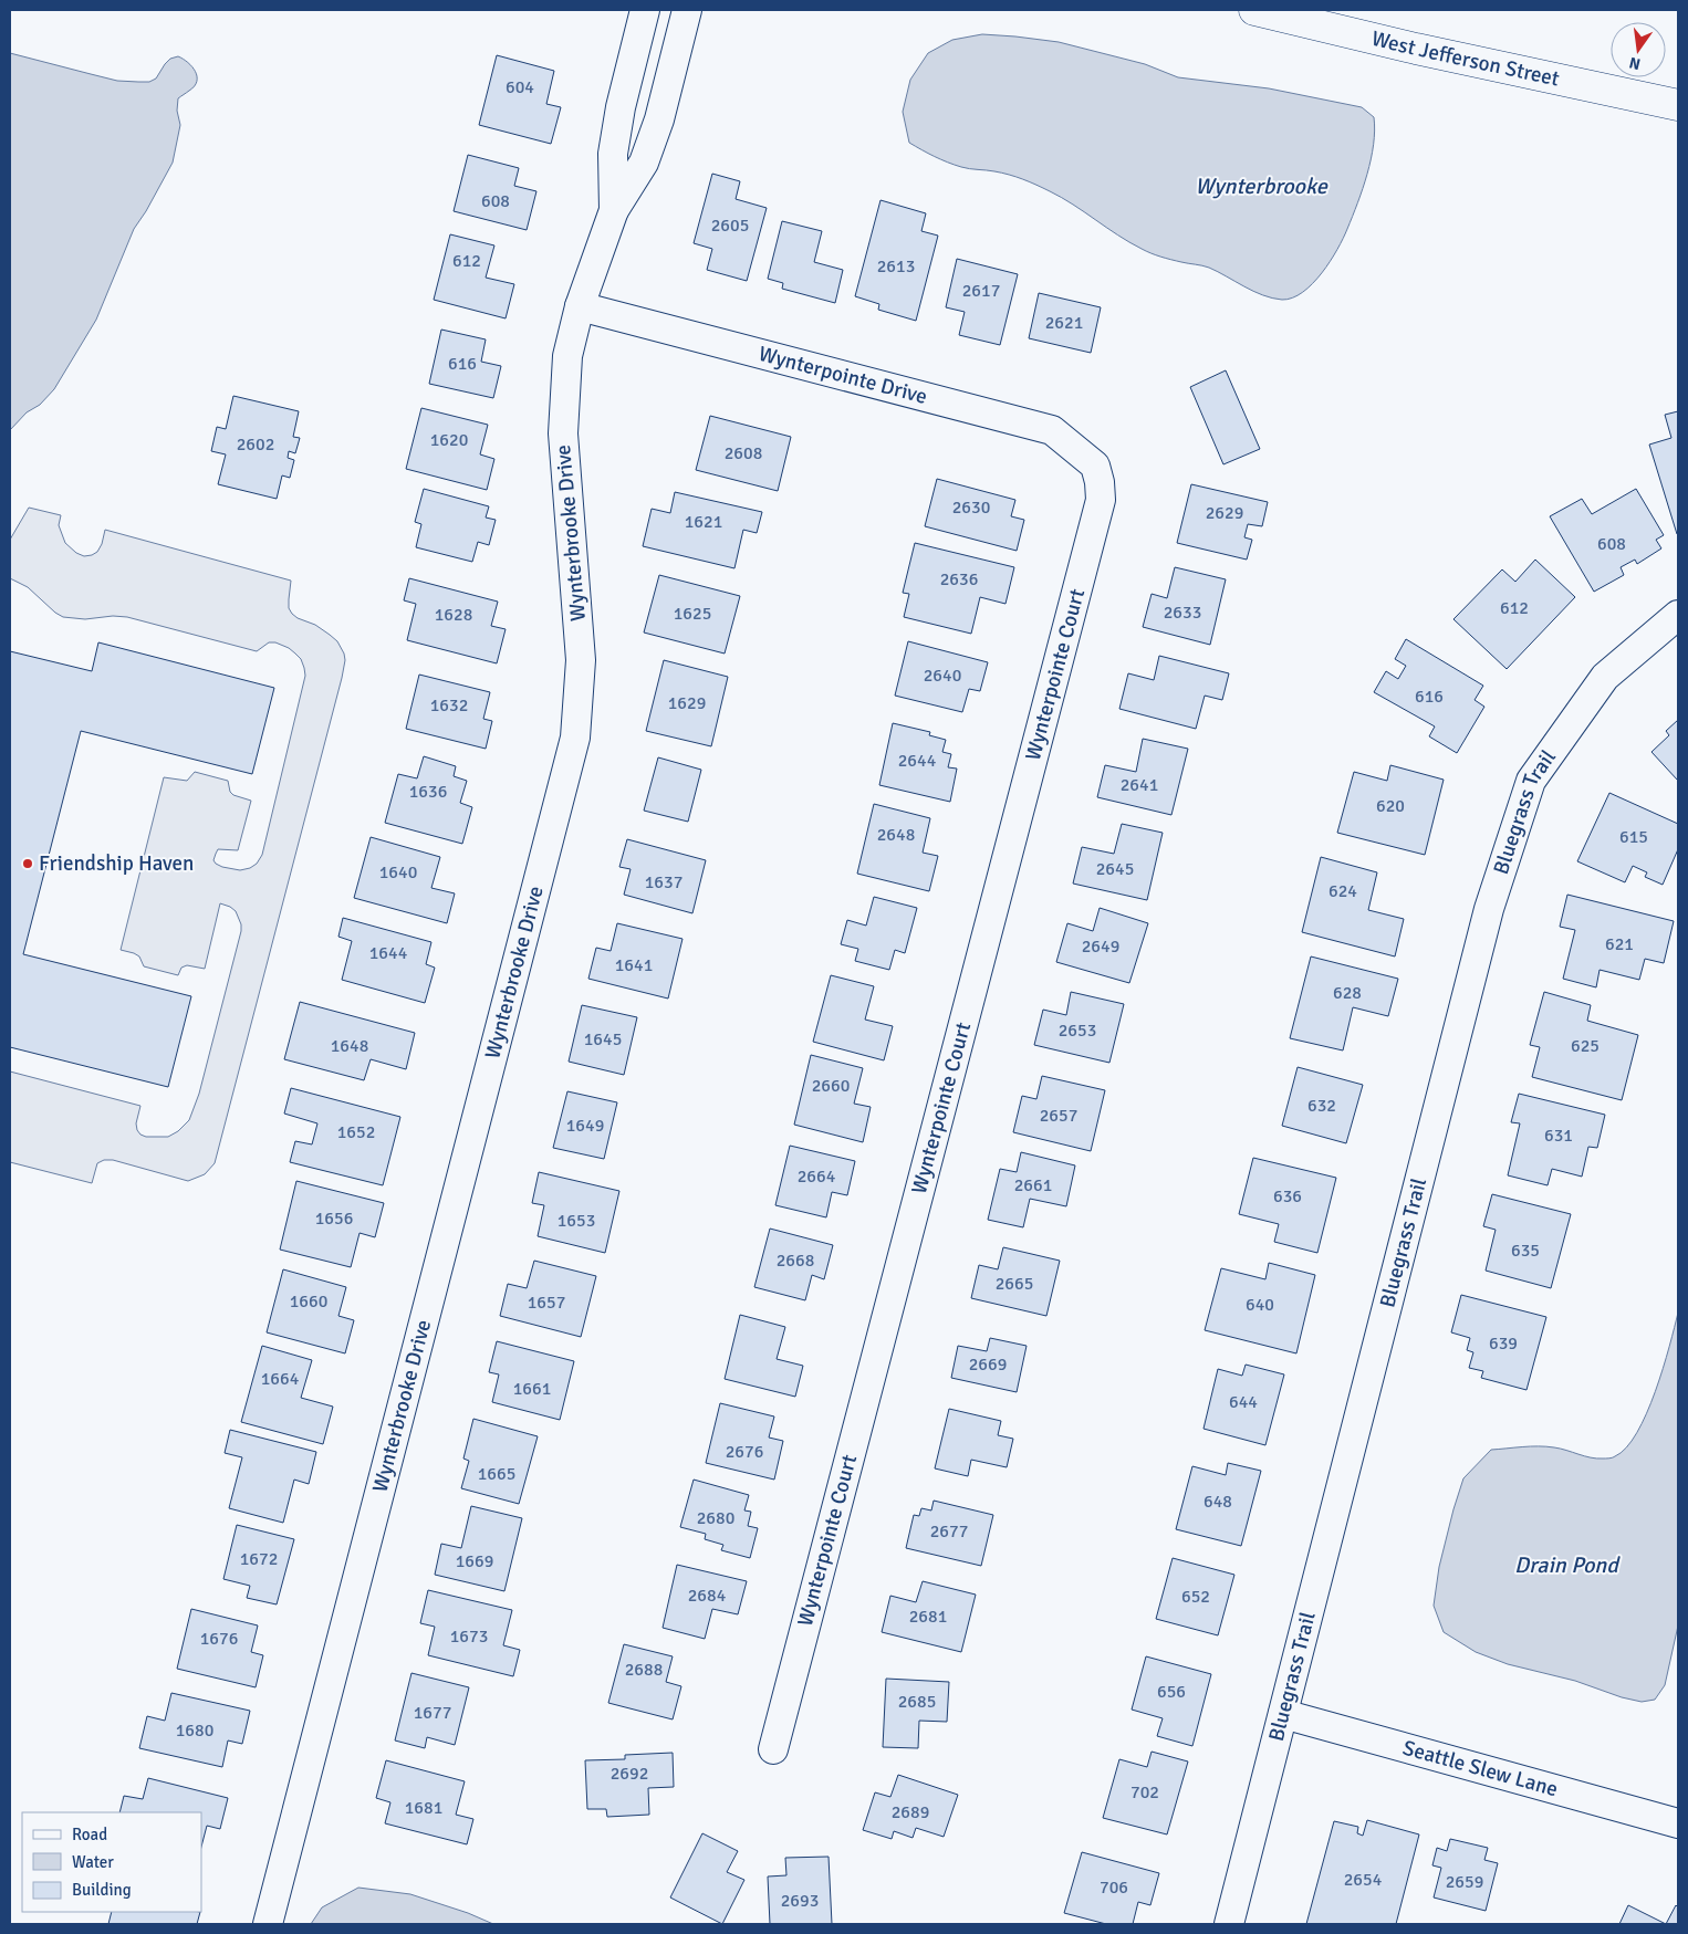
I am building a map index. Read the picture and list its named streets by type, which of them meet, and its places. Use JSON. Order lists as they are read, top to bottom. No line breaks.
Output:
{"streets":{"street":["West Jefferson Street","Wynterpointe Drive","Wynterbrooke Drive","Wynterpointe Court","Bluegrass Trail","Seattle Slew Lane"]},"crossings":[["Wynterpointe Drive","Wynterbrooke Drive"],["Wynterpointe Drive","Wynterpointe Court"],["Bluegrass Trail","Seattle Slew Lane"]],"water":["Wynterbrooke","Drain Pond"],"places":["Friendship Haven"],"house_numbers":["604","608","2605","612","2613","2617","2621","616","1620","2602","2608","2630","2629","1621","608","2636","612","2633","1625","1628","2640","616","1629","1632","2644","2641","1636","620","2648","615","2645","1640","1637","624","621","2649","1644","1641","628","2653","1645","1648","625","2660","632","2657","1649","1652","631","2664","2661","636","1656","1653","635","2668","2665","1660","1657","640","639","2669","1664","1661","644","2676","1665","648","2680","2677","1672","1669","2684","652","2681","1673","1676","2688","656","2685","1677","1680","2692","702","1681","2689","2654","2659","706","2693"],"legend":["Road","Water","Building"],"north":"bottom"}
